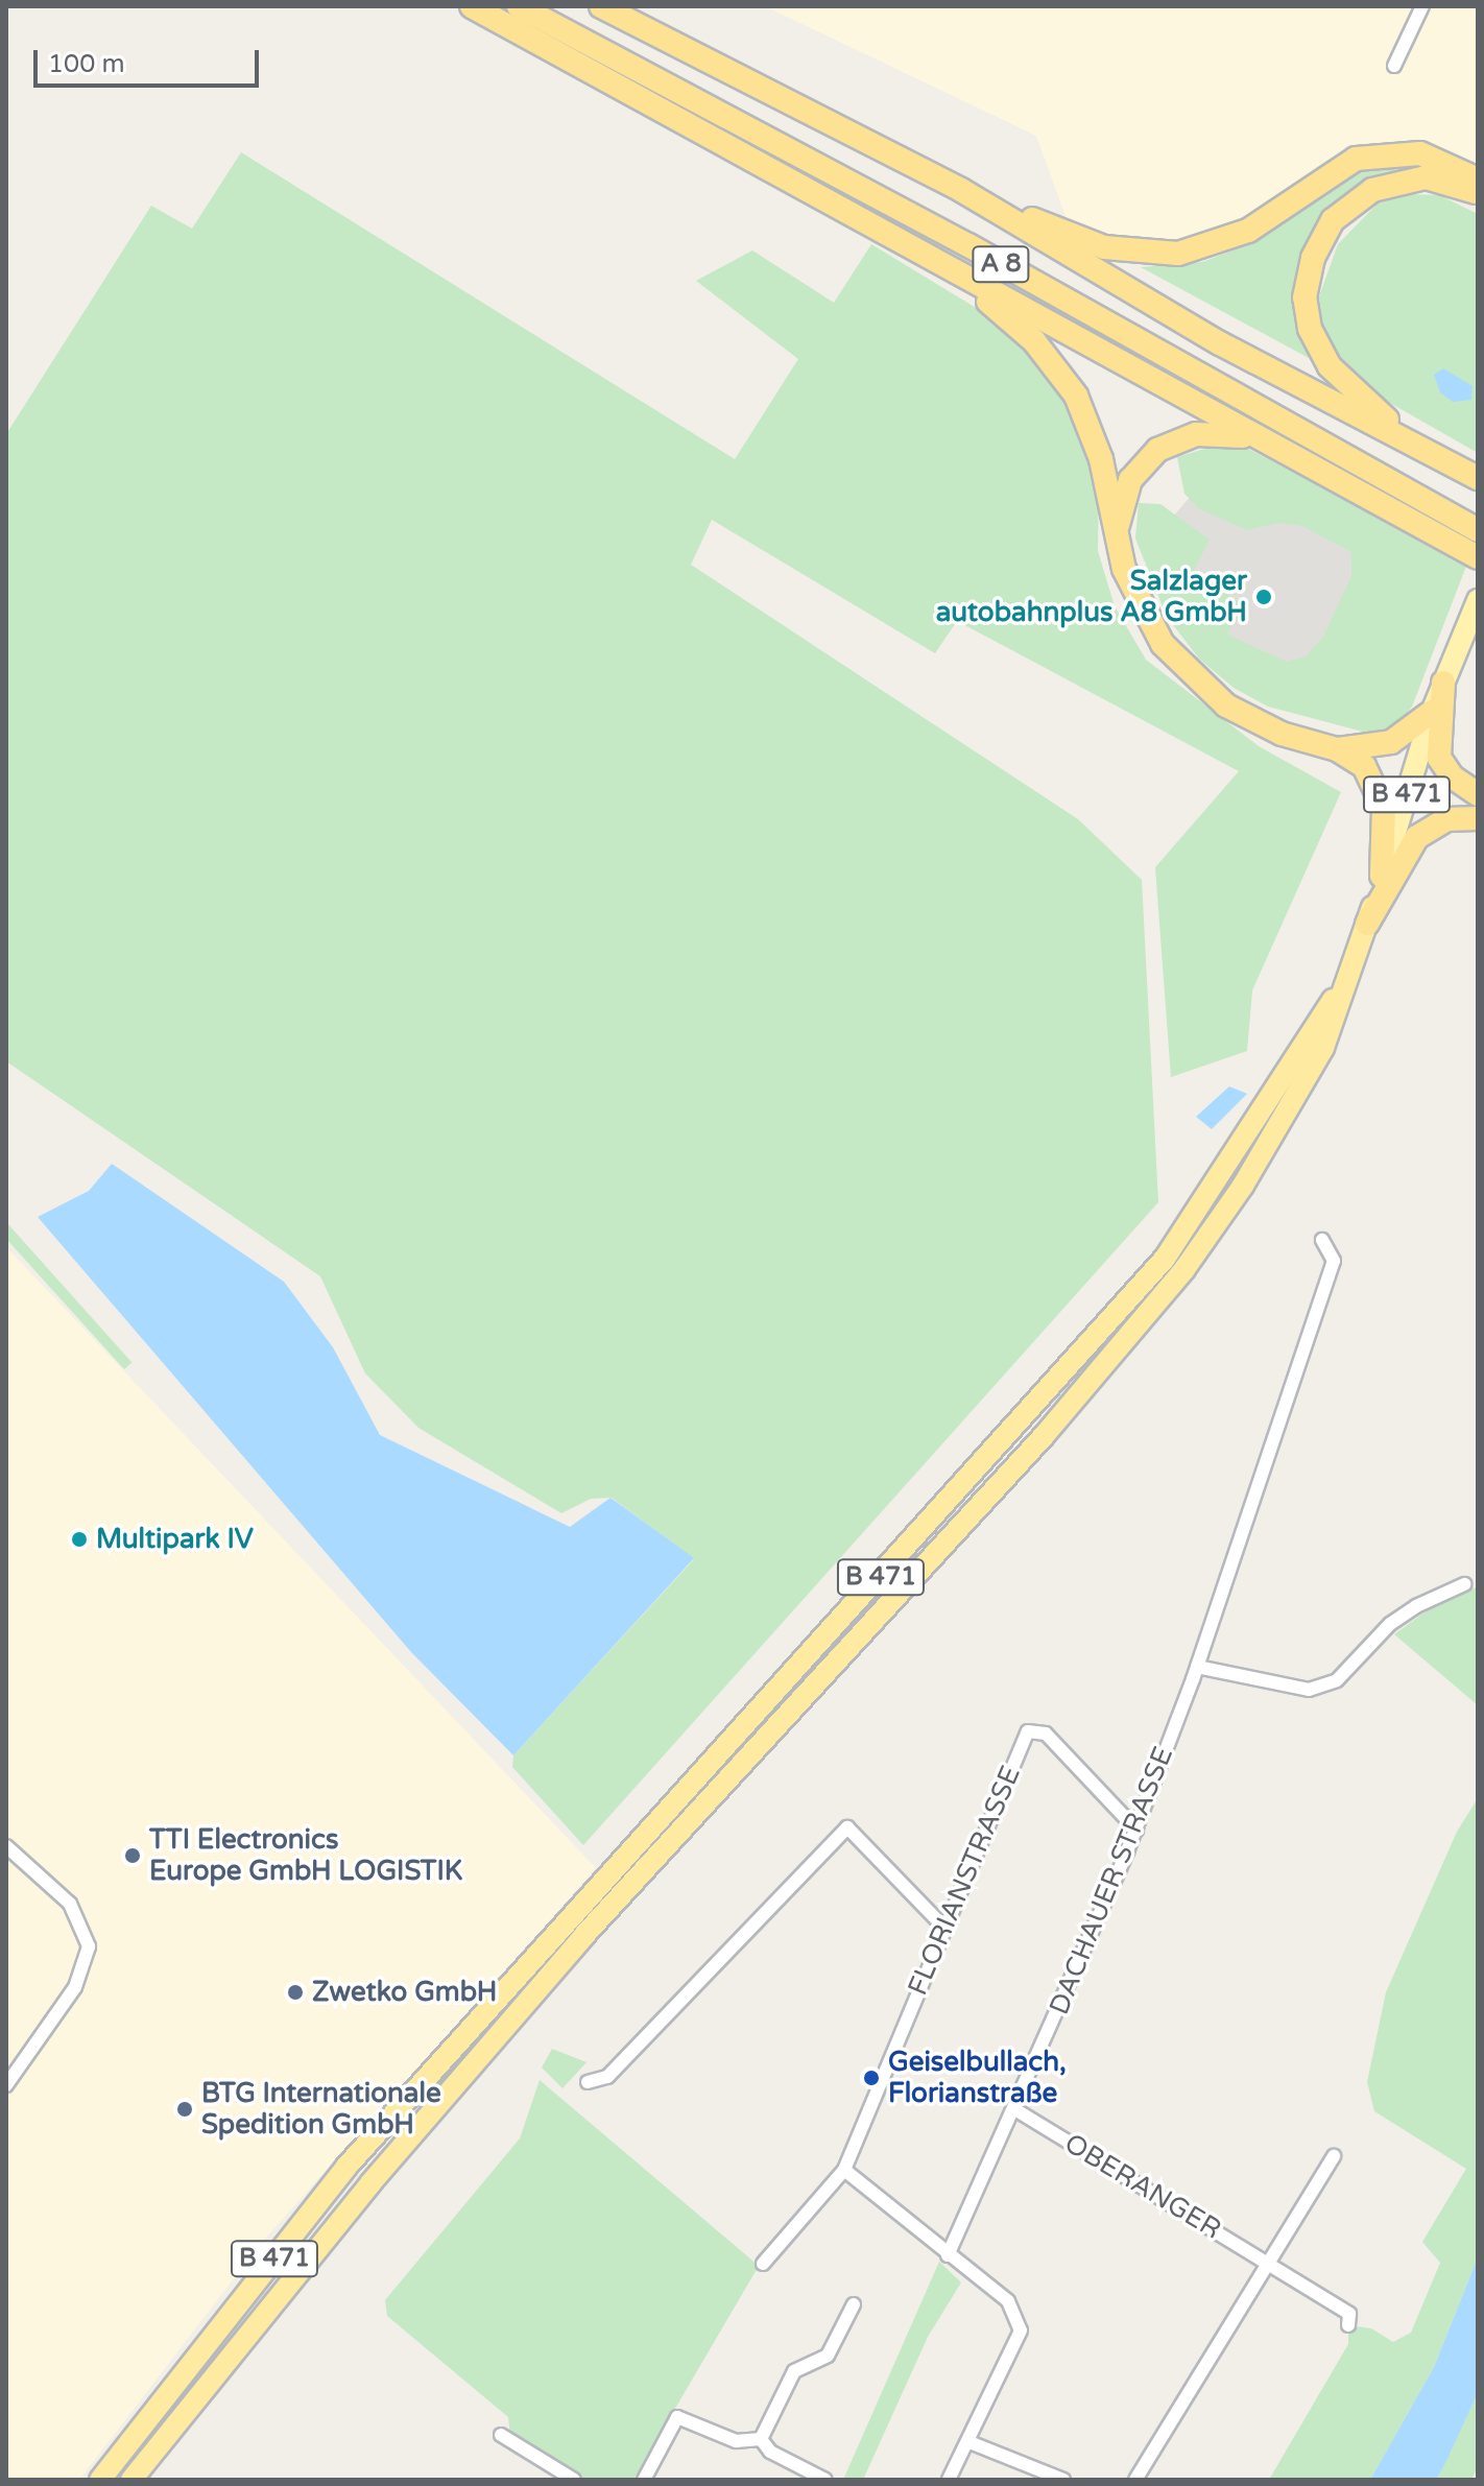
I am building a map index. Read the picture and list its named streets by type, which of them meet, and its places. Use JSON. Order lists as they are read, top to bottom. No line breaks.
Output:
{"streets":{"highway":["A 8","B 471"],"street":["FLORIANSTRASSE","DACHAUER STRASSE","OBERANGER"]},"crossings":[["FLORIANSTRASSE","DACHAUER STRASSE"],["DACHAUER STRASSE","OBERANGER"]],"places":["Salzlager autobahnplus A8 GmbH","Multipark IV","TTI Electronics Europe GmbH LOGISTIK","Zwetko GmbH","Geiselbullach, Florianstraße","BTG Internationale Spedition GmbH"],"scale_bar":"100 m"}
